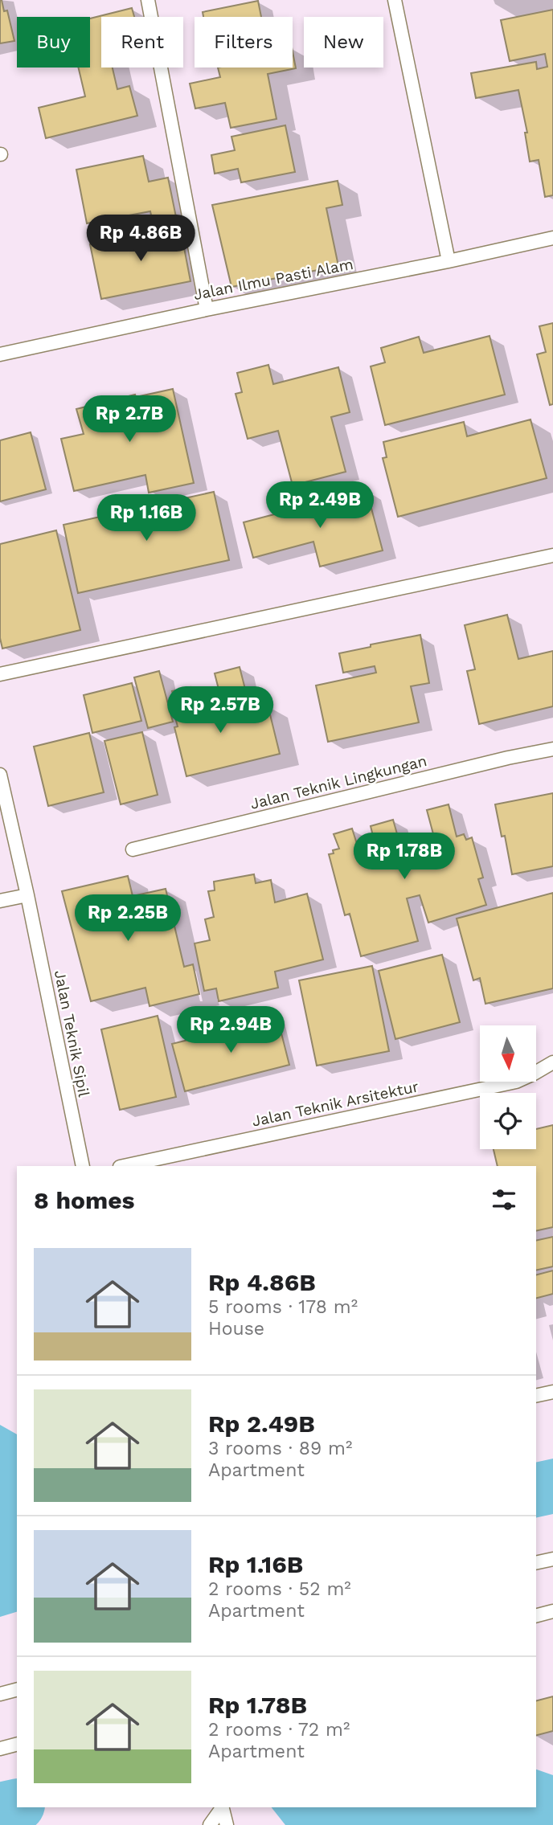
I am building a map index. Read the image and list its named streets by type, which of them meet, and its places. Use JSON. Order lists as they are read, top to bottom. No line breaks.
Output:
{"streets":{"lane":["Jalan Ilmu Pasti Alam","Jalan Teknik Lingkungan","Jalan Teknik Sipil","Jalan Teknik Arsitektur"]},"north":"bottom","page":{"chip":["Buy","Rent","Filters","New"],"price":["Rp 4.86B","Rp 2.7B","Rp 2.49B","Rp 1.16B","Rp 2.57B","Rp 1.78B","Rp 2.25B","Rp 2.94B"],"heading":"8 homes","list":[{"name":"Rp 4.86B","note":"5 rooms · 178 m² · House"},{"name":"Rp 2.49B","note":"3 rooms · 89 m² · Apartment"},{"name":"Rp 1.16B","note":"2 rooms · 52 m² · Apartment"},{"name":"Rp 1.78B","note":"2 rooms · 72 m² · Apartment"}]}}
